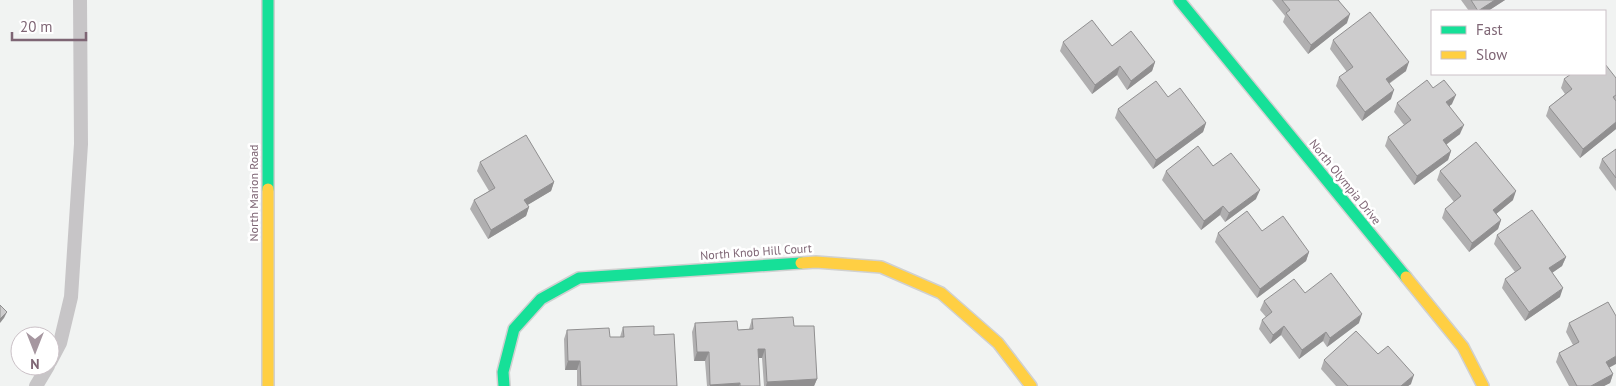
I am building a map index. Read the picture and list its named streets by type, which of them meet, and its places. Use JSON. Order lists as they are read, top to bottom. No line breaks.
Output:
{"streets":{"street":["North Olympia Drive","North Marion Road","North Knob Hill Court"]},"legend":["Fast","Slow"],"scale_bar":"20 m","north":"bottom"}
